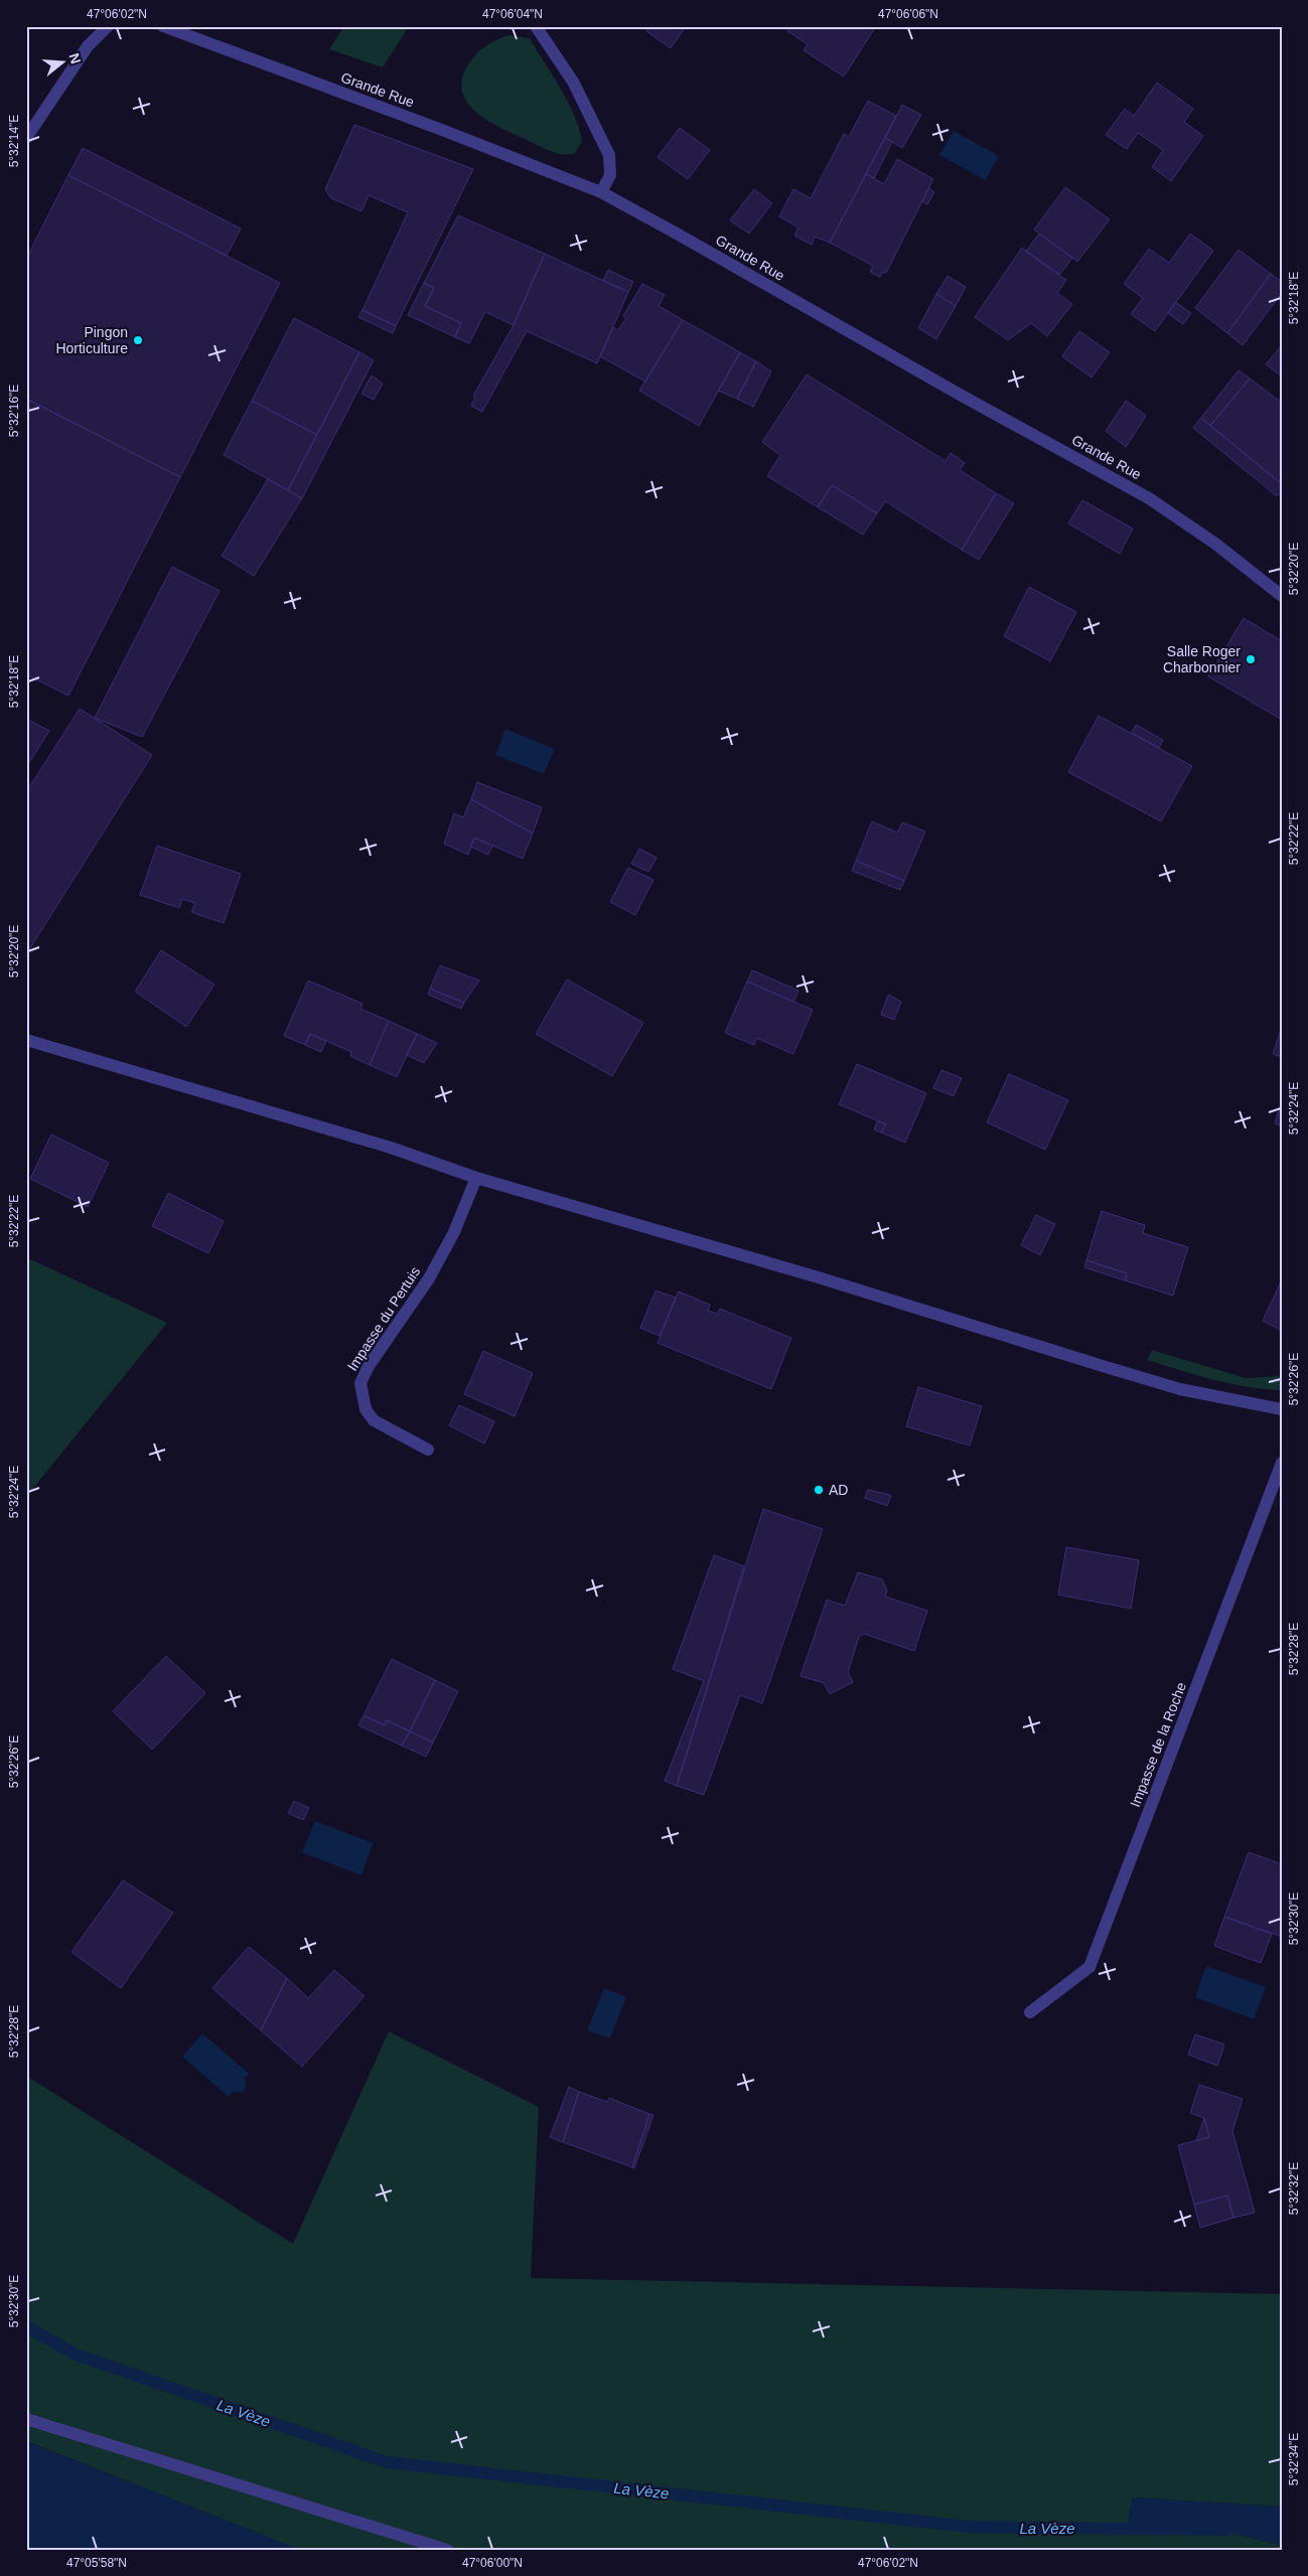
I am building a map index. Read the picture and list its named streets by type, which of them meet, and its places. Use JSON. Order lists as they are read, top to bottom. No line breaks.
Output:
{"streets":{"street":["Grande Rue","Impasse du Pertuis","Impasse de la Roche"]},"water":["La Vèze"],"places":["Pingon Horticulture","Salle Roger Charbonnier","AD"],"north":"right","coordinates":["47°06'02\"N","47°06'04\"N","47°06'06\"N","5°32'14\"E","5°32'18\"E","5°32'16\"E","5°32'20\"E","5°32'22\"E","5°32'24\"E","5°32'26\"E","5°32'28\"E","5°32'30\"E","5°32'32\"E","5°32'34\"E","47°05'58\"N","47°06'00\"N"]}
